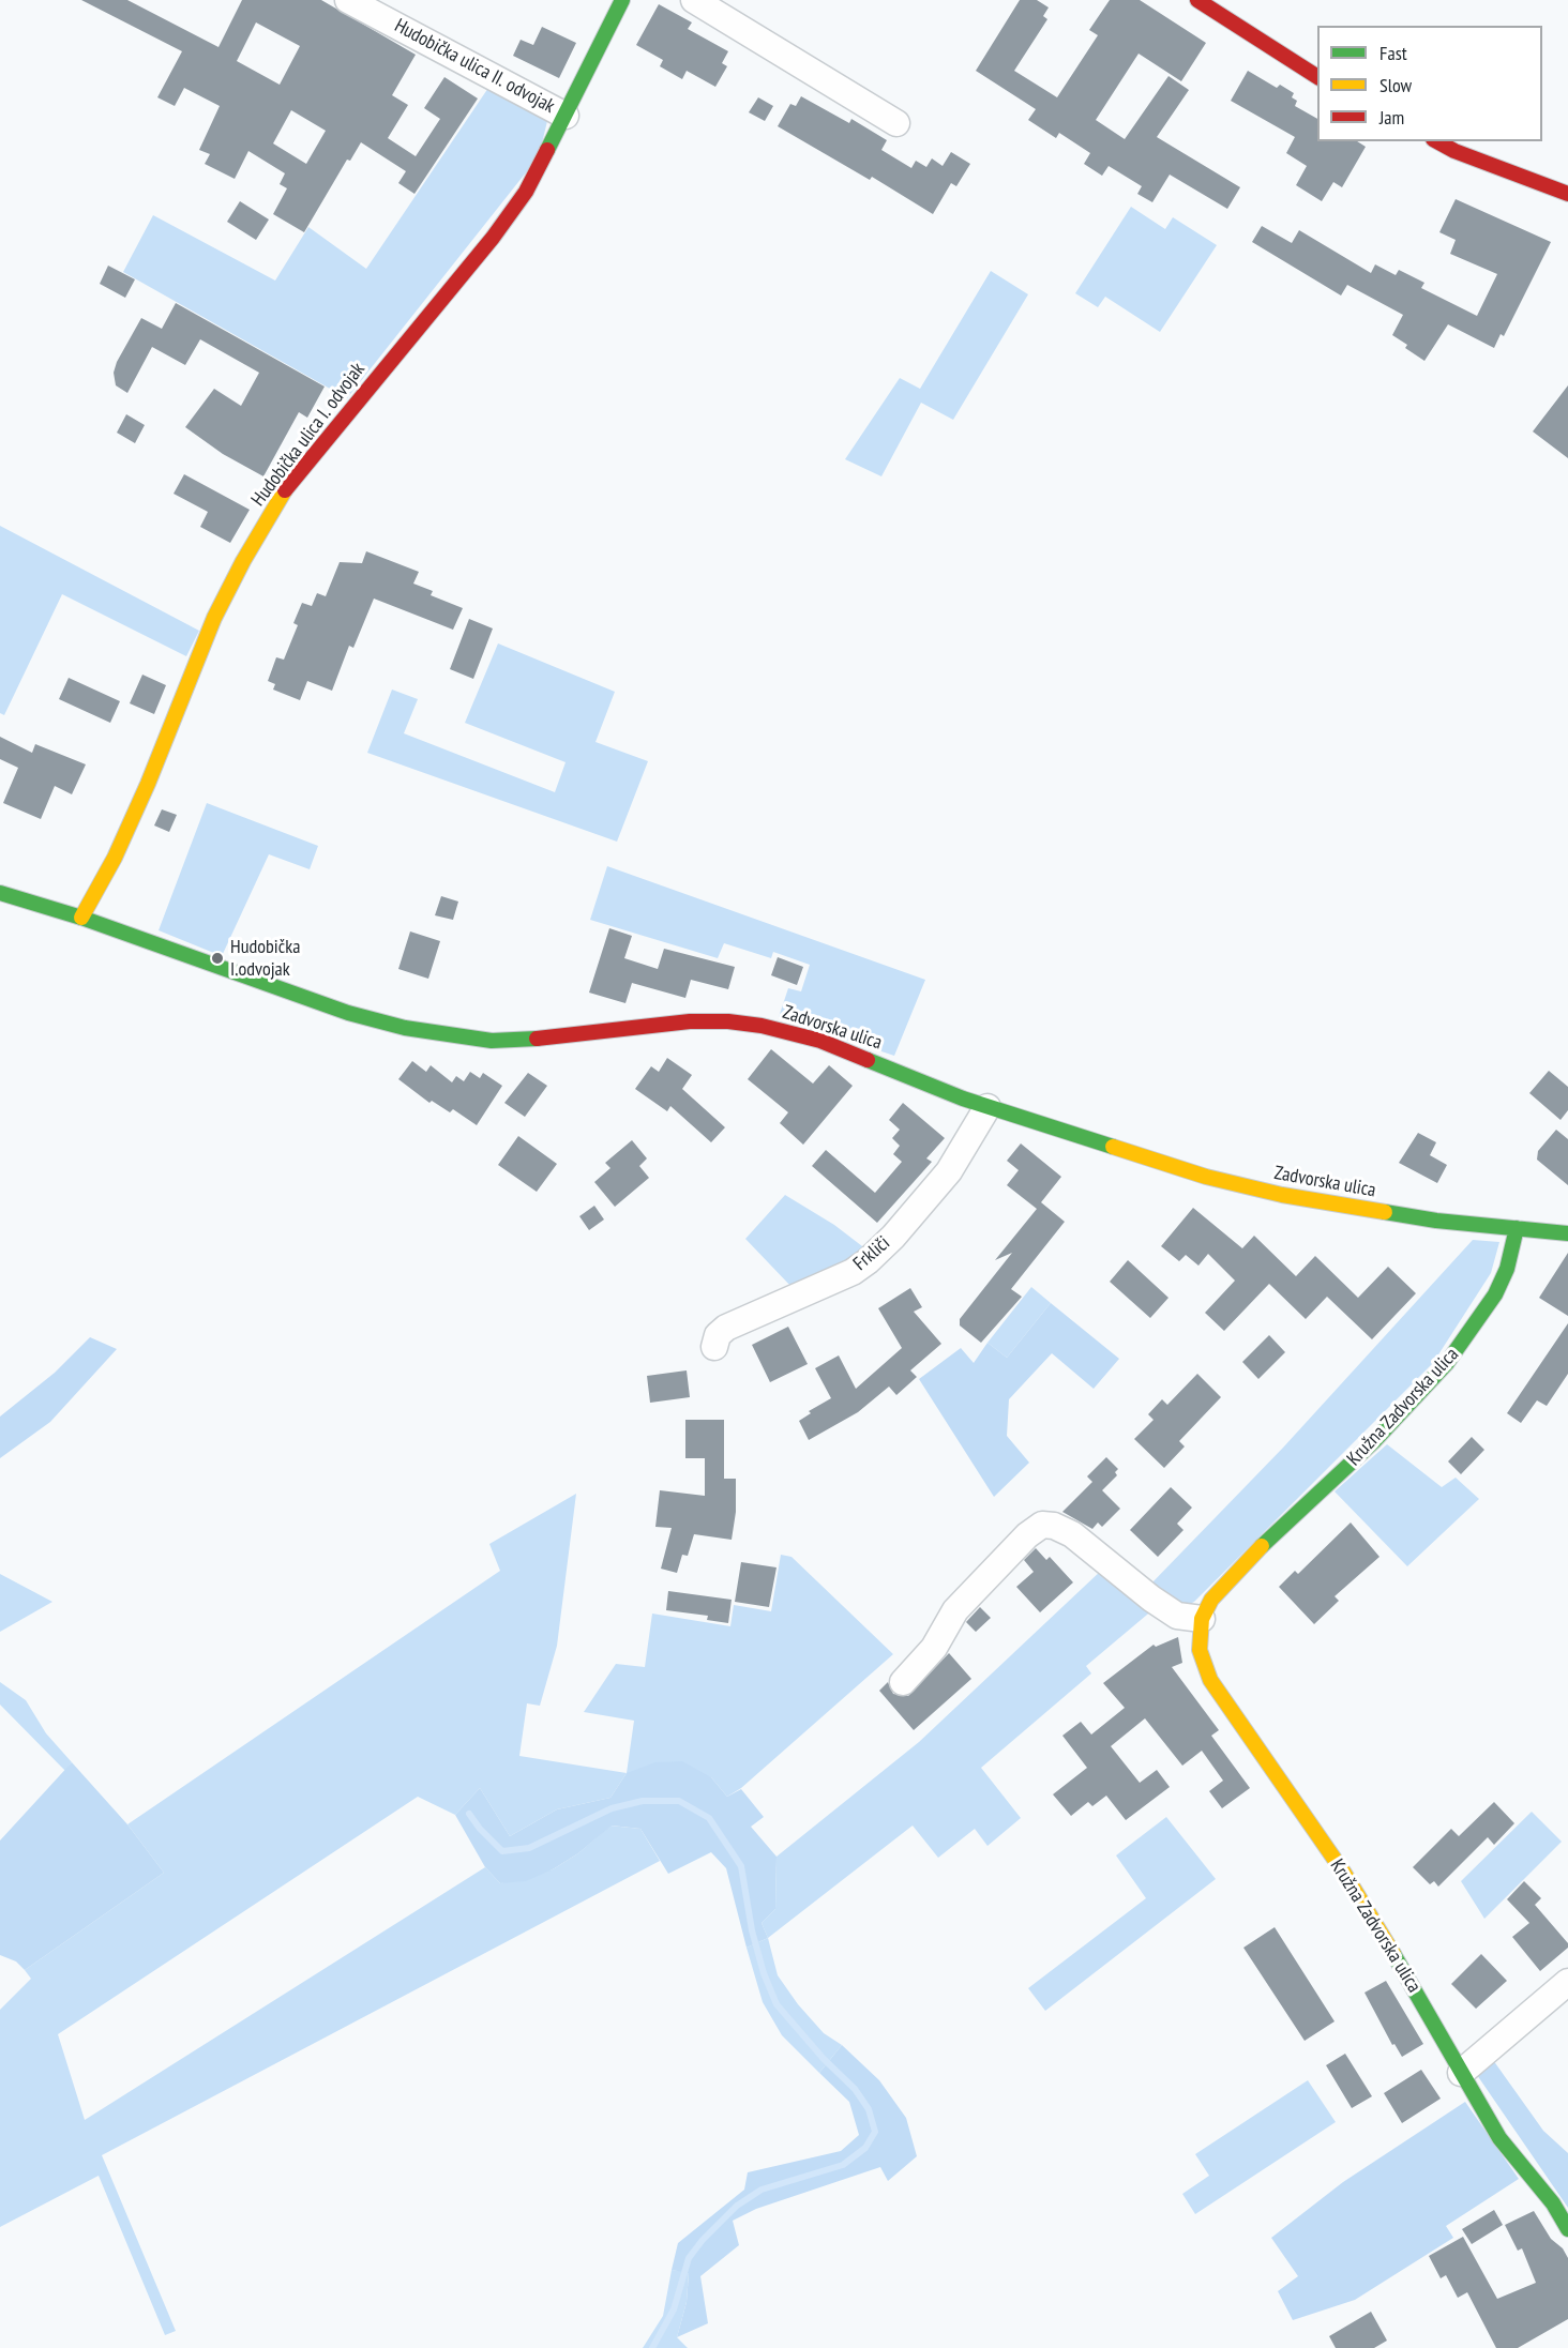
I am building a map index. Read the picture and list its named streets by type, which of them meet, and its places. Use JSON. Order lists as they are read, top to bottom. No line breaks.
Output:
{"streets":{"street":["Hudobička ulica II. odvojak","Hudobička ulica I. odvojak","Zadvorska ulica","Frkliči","Kružna Zadvorska ulica"]},"crossings":[["Hudobička ulica II. odvojak","Hudobička ulica I. odvojak"],["Hudobička ulica I. odvojak","Zadvorska ulica"],["Zadvorska ulica","Frkliči"],["Zadvorska ulica","Kružna Zadvorska ulica"]],"places":["Hudobička I.odvojak"],"legend":["Fast","Slow","Jam"]}
